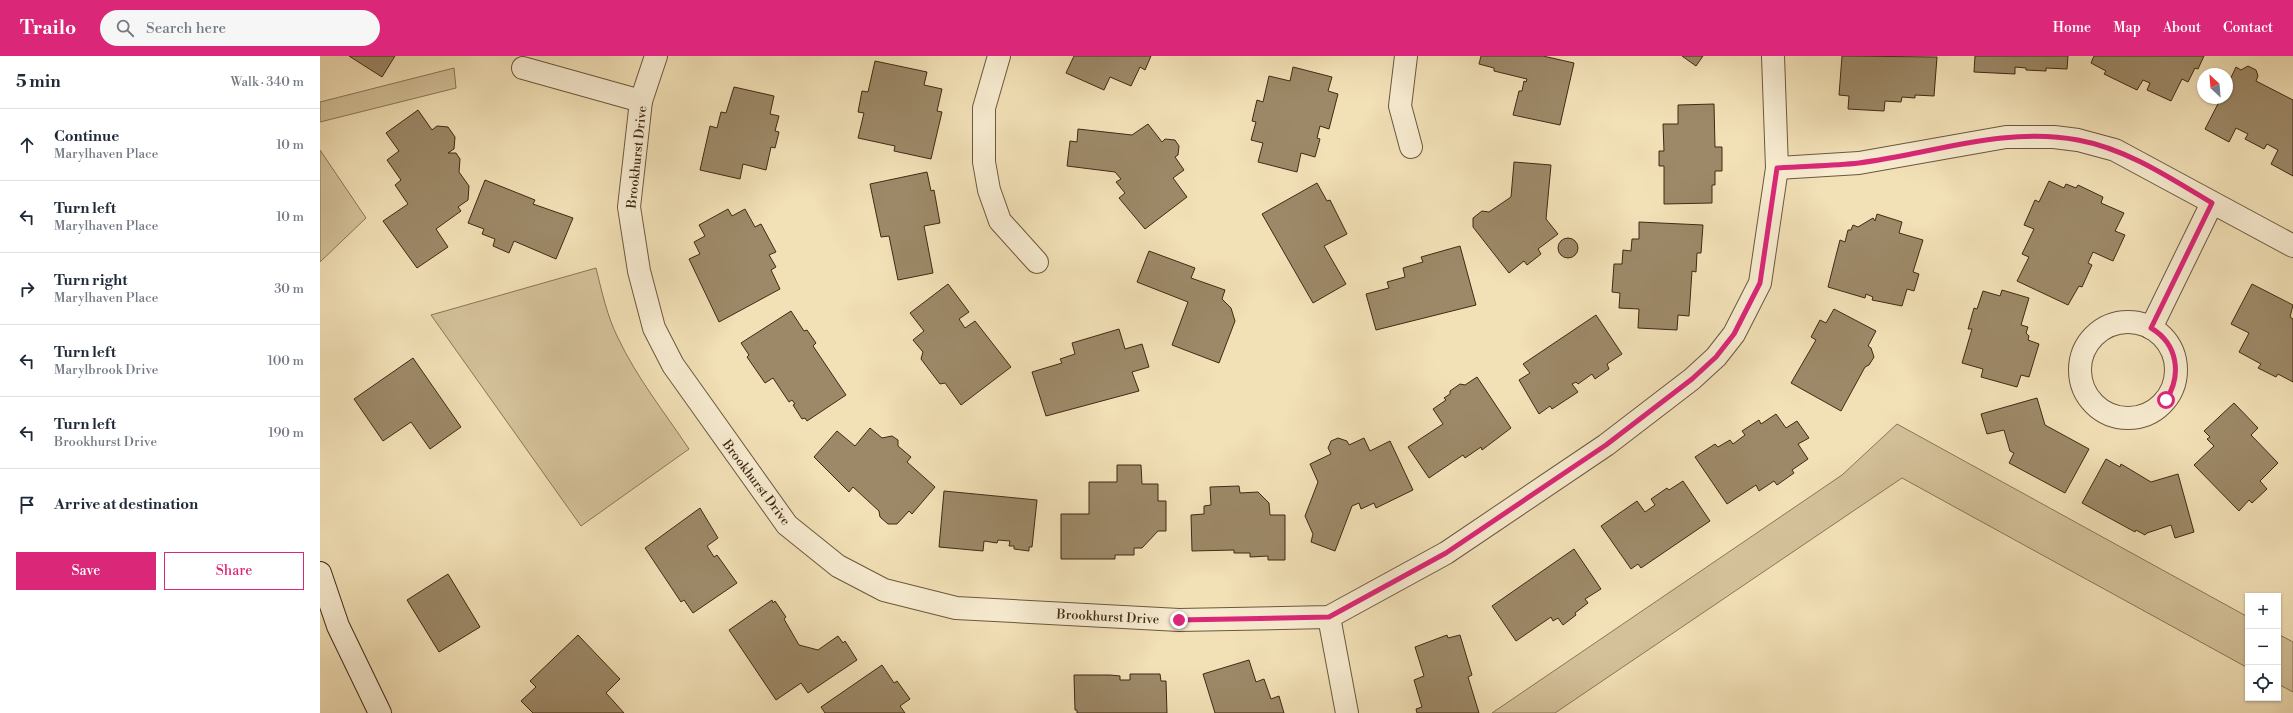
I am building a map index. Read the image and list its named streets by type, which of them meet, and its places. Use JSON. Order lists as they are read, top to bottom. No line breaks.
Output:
{"streets":{"street":["Brookhurst Drive"]},"north":"top left","page":{"header":"Trailo","search":"Search here","nav":["Home","Map","About","Contact"],"heading":["5 min","Walk · 340 m"],"list":[["Continue","Marylhaven Place","10 m"],["Turn left","Marylhaven Place","10 m"],["Turn right","Marylhaven Place","30 m"],["Turn left","Marylbrook Drive","100 m"],["Turn left","Brookhurst Drive","190 m"],"Arrive at destination"],"buttons":["Save","Share"],"map_buttons":["+","−"]}}
